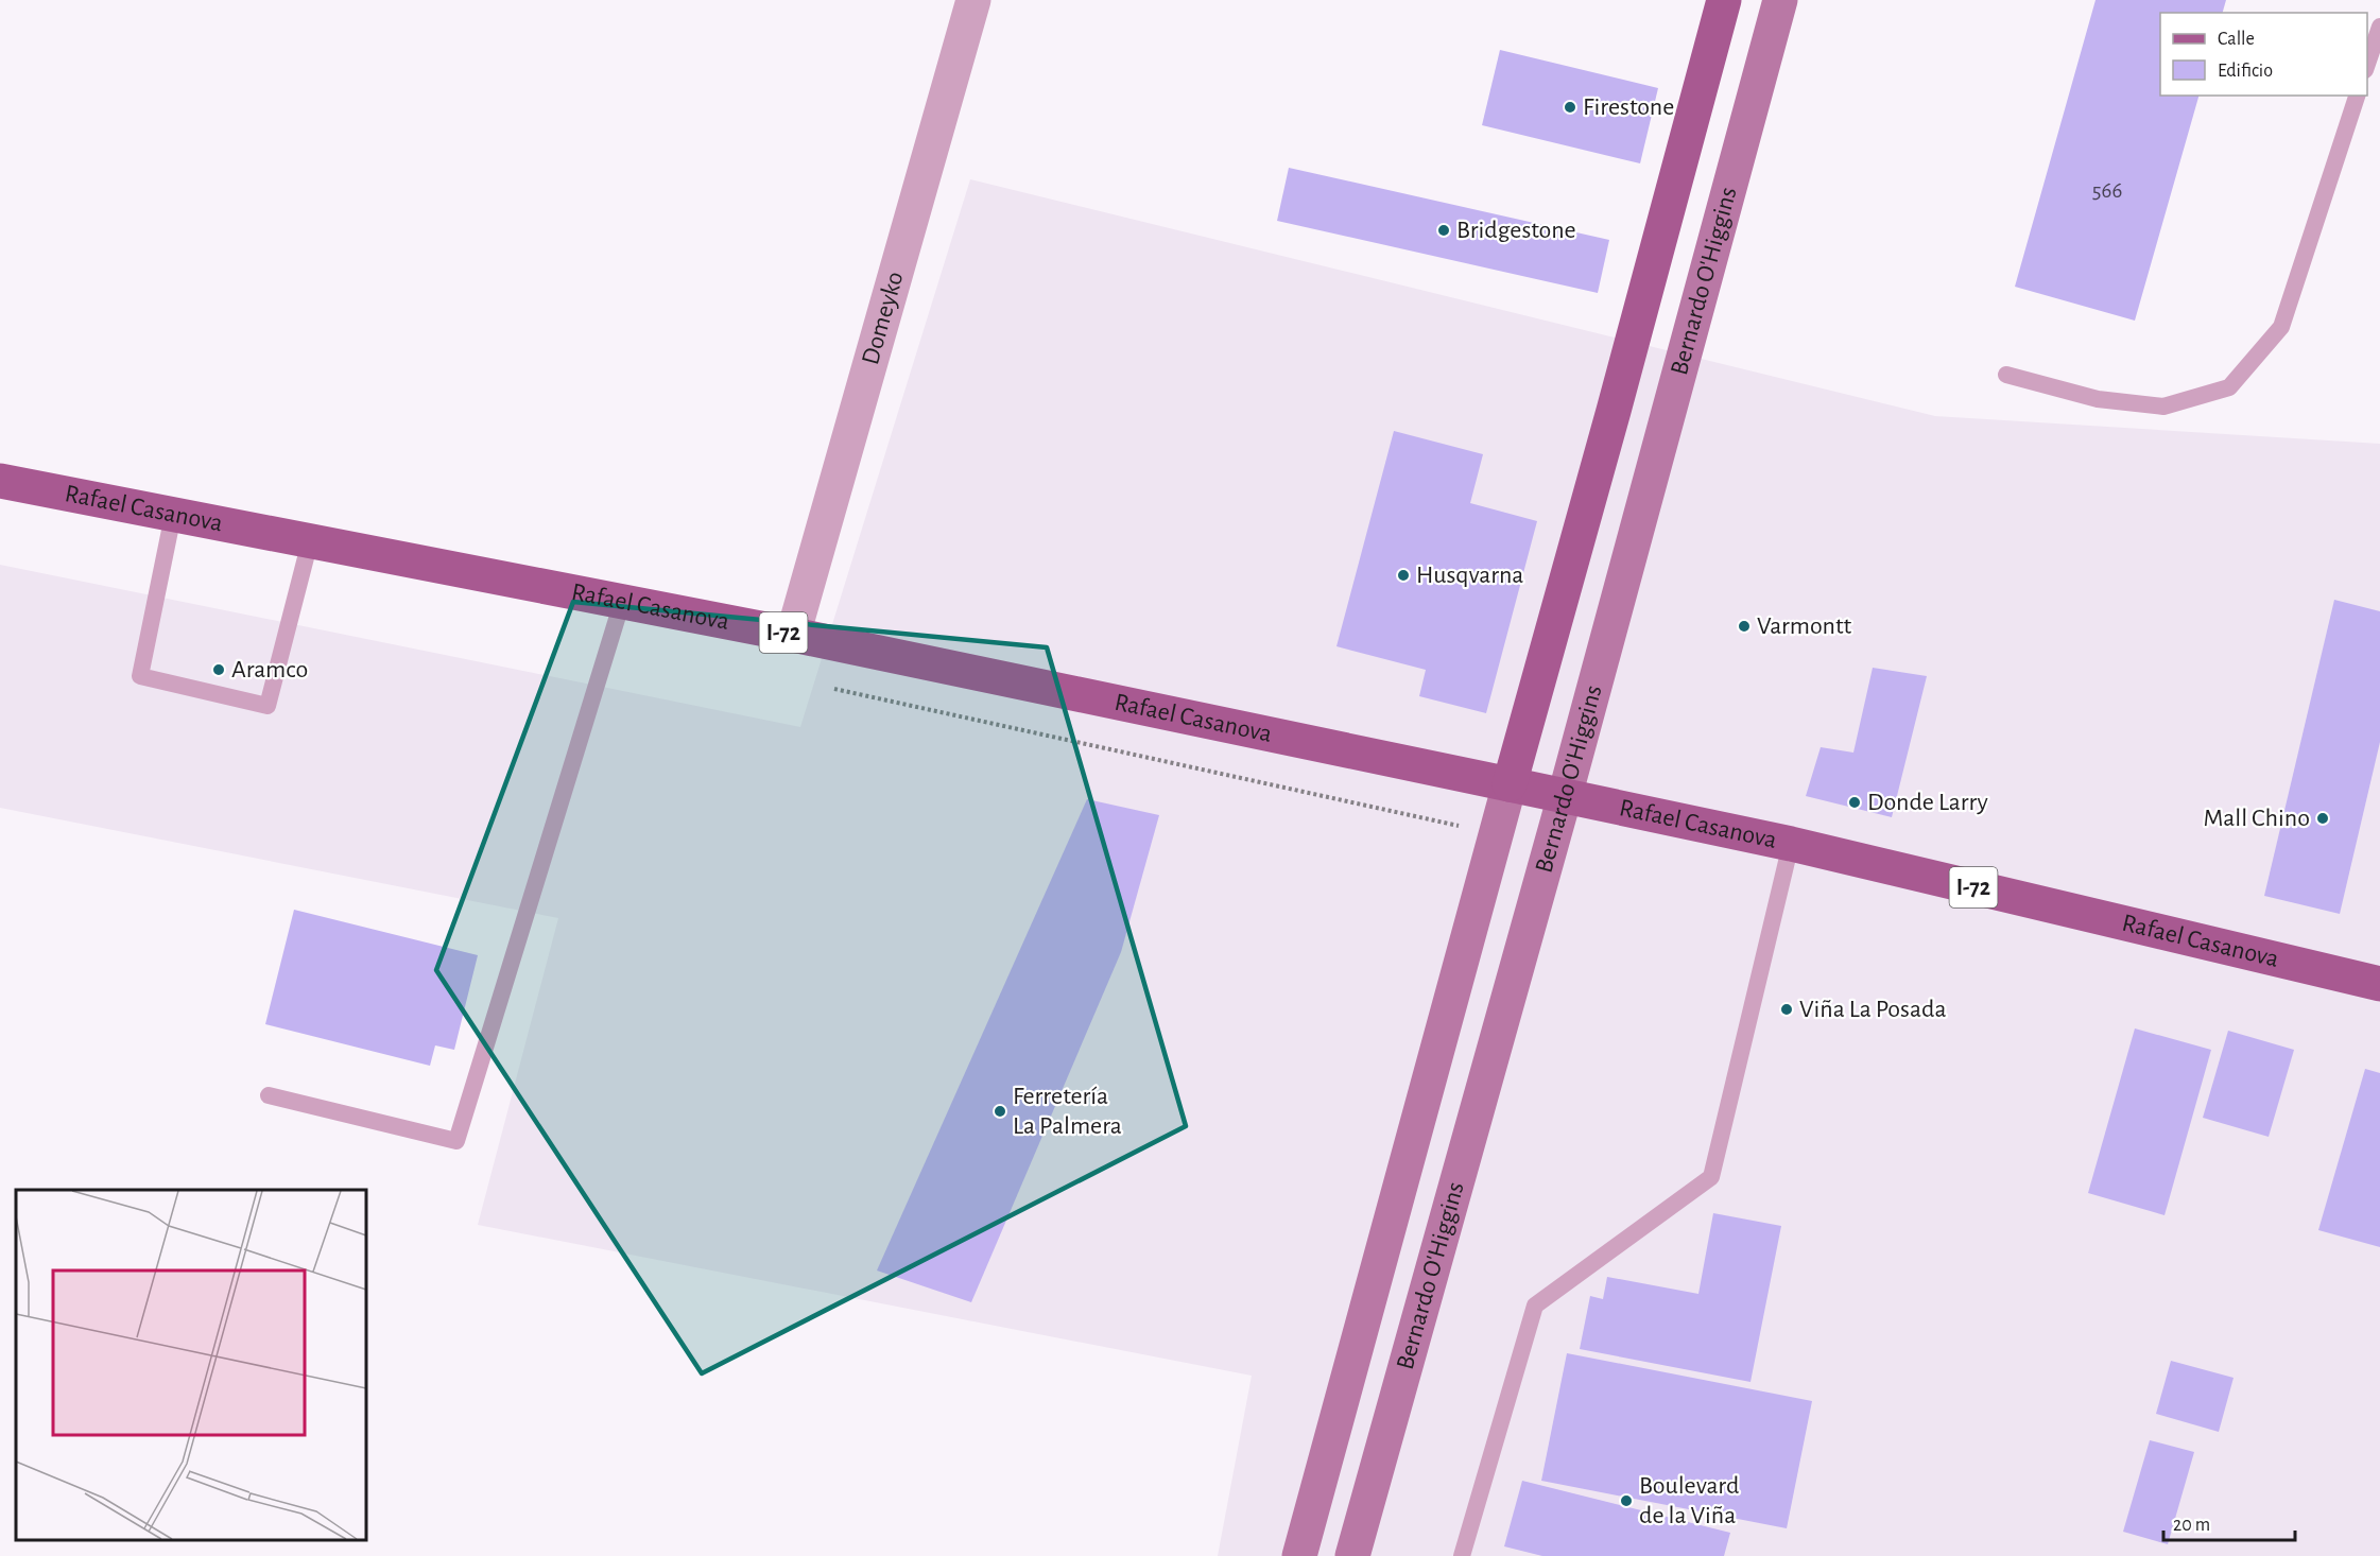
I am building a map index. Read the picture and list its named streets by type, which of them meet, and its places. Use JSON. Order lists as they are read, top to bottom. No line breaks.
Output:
{"streets":{"main road":["Bernardo O'Higgins","Rafael Casanova","I-72"],"street":["Domeyko"]},"crossings":[["Bernardo O'Higgins","Rafael Casanova"],["Domeyko","Rafael Casanova"]],"places":["Firestone","Bridgestone","Husqvarna","Varmontt","Aramco","Donde Larry","Mall Chino","Viña La Posada","Ferretería La Palmera","Boulevard de la Viña"],"house_numbers":["566"],"legend":["Calle","Edificio"],"scale_bar":"20 m"}
